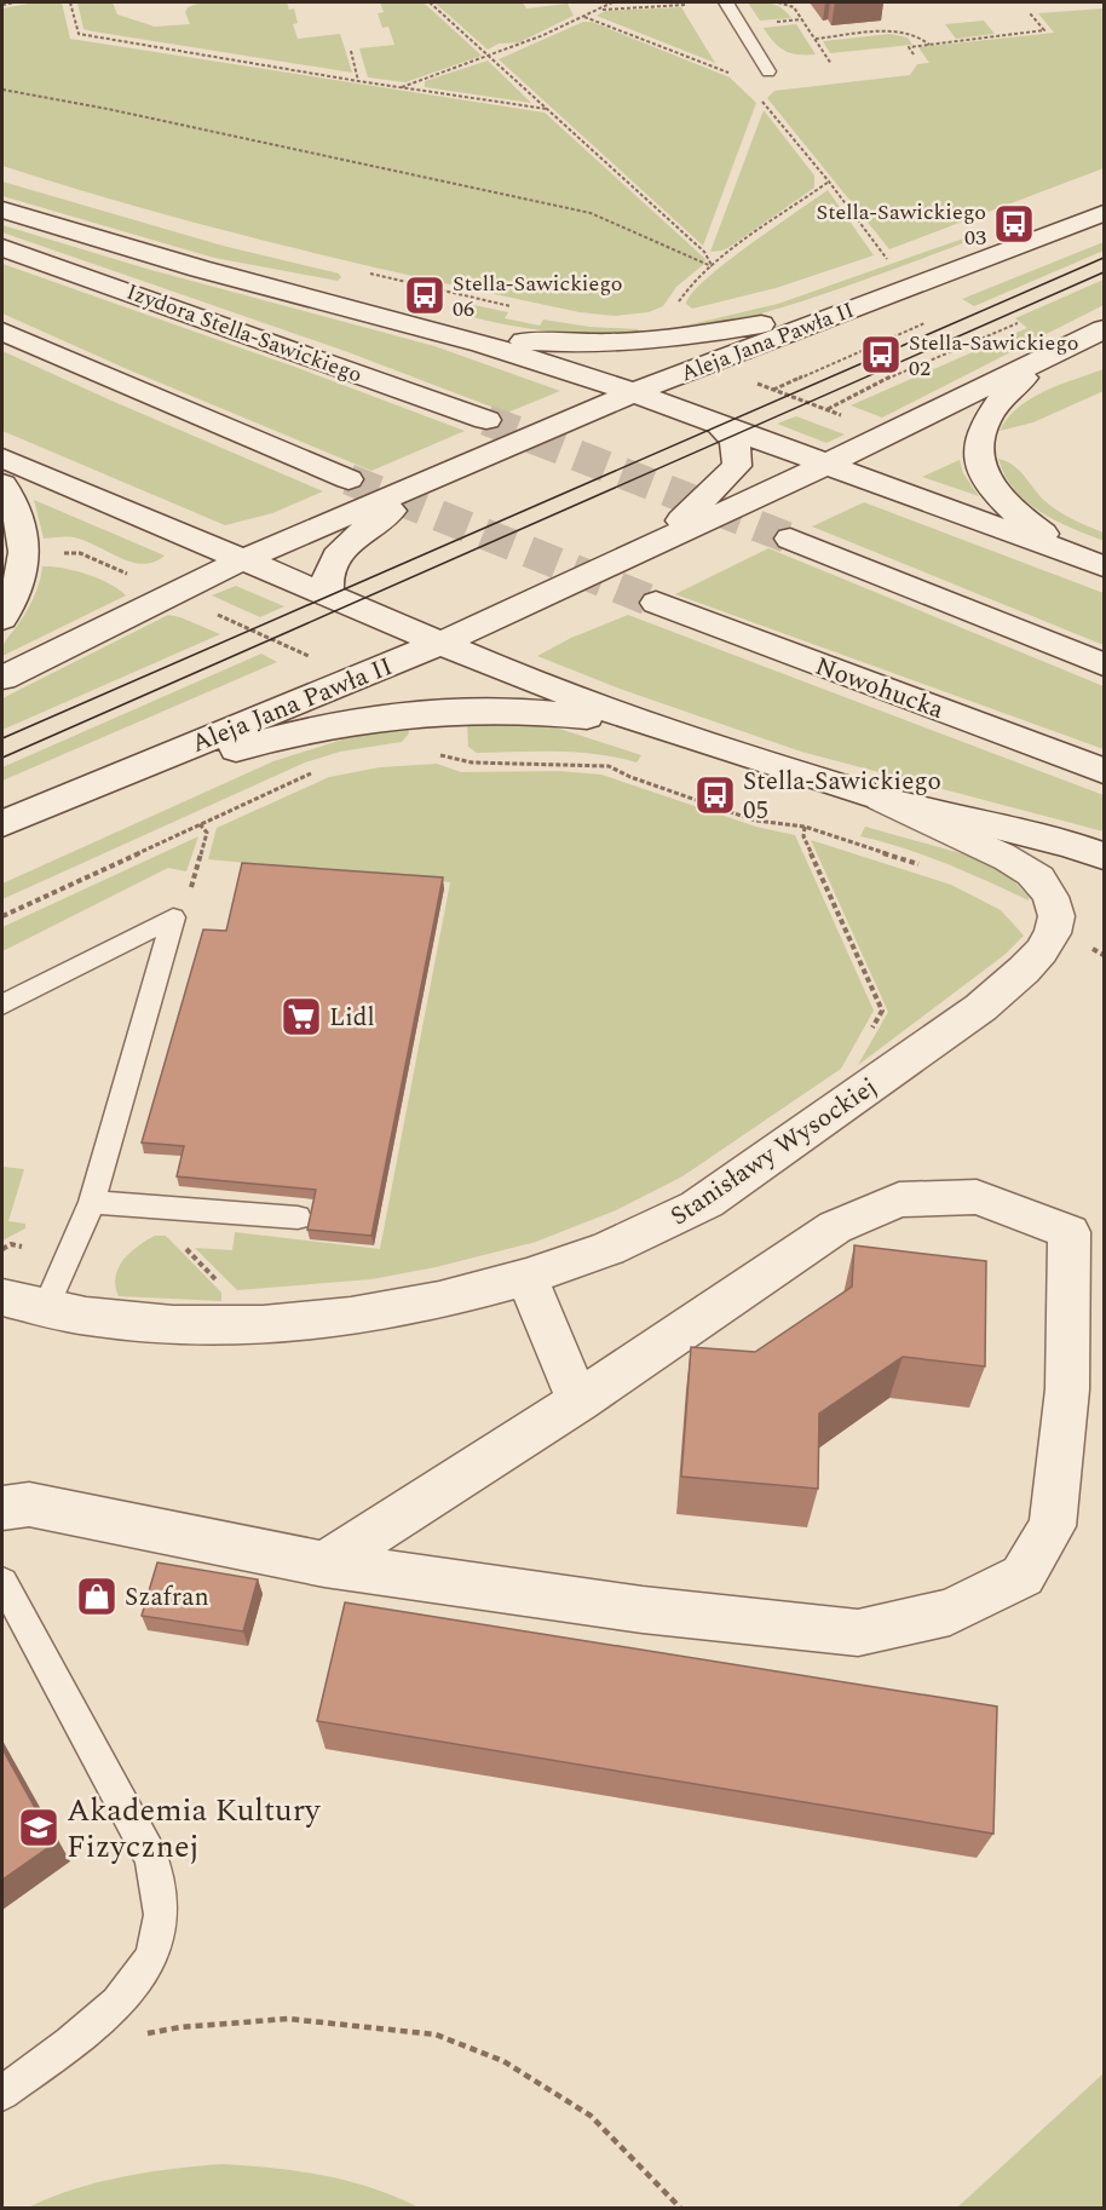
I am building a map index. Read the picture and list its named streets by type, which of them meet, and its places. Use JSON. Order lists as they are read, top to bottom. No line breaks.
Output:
{"streets":{"main road":["Izydora Stella-Sawickiego","Aleja Jana Pawła II","Nowohucka","Stanisławy Wysockiej"]},"places":{"bus stop":["Stella-Sawickiego 03","Stella-Sawickiego 06","Stella-Sawickiego 02","Stella-Sawickiego 05"],"supermarket":["Lidl"],"shop":["Szafran"],"school or university":["Akademia Kultury Fizycznej"]}}
